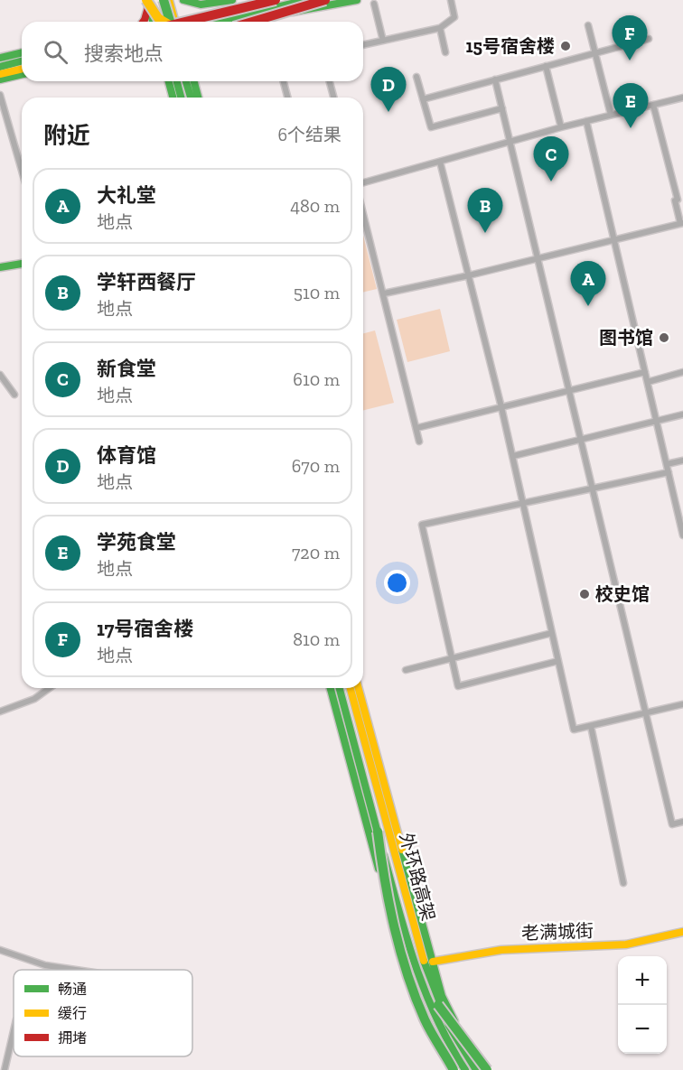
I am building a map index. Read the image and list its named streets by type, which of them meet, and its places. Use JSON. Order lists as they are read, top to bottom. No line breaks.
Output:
{"streets":{"main road":["外环路高架","老满城街"]},"places":["15号宿舍楼","图书馆","校史馆"],"legend":["畅通","缓行","拥堵"],"page":{"pins":["F","D","E","C","B","A"],"search":"搜索地点","heading":["附近","6个结果"],"list":[{"mark":"A","name":"大礼堂","note":"地点","value":"480 m"},{"mark":"B","name":"学轩西餐厅","note":"地点","value":"510 m"},{"mark":"C","name":"新食堂","note":"地点","value":"610 m"},{"mark":"D","name":"体育馆","note":"地点","value":"670 m"},{"mark":"E","name":"学苑食堂","note":"地点","value":"720 m"},{"mark":"F","name":"17号宿舍楼","note":"地点","value":"810 m"}],"map_buttons":["+","−"]}}
